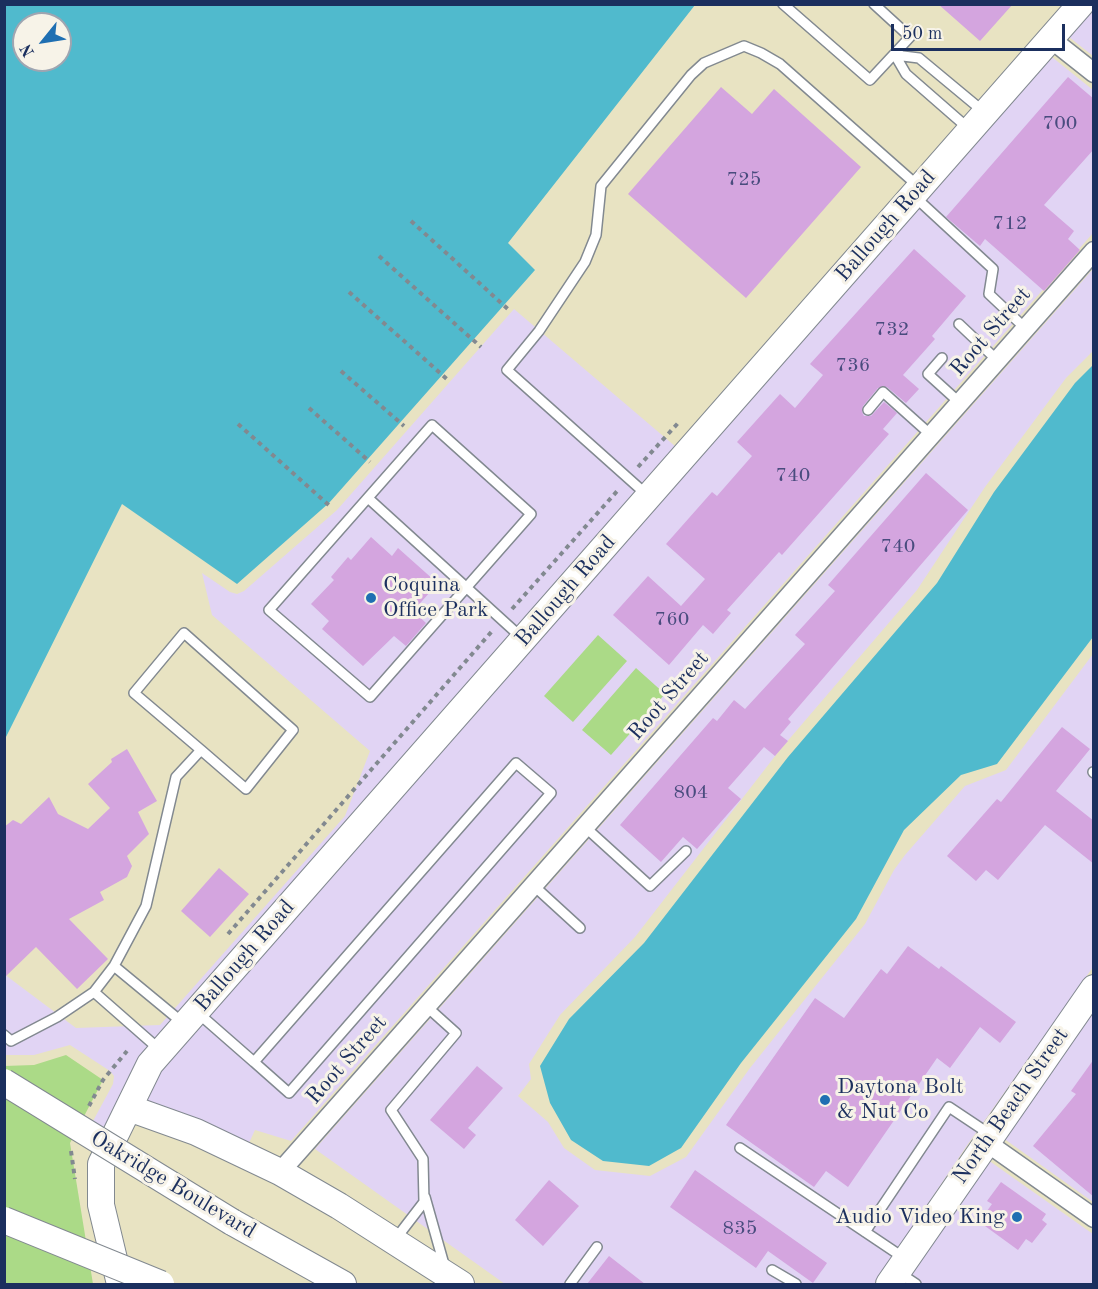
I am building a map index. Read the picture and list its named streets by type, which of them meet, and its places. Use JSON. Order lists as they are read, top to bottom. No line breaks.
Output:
{"streets":{"street":["Ballough Road","Root Street","North Beach Street","Oakridge Boulevard"]},"places":["Coquina Office Park","Daytona Bolt & Nut Co","Audio Video King"],"house_numbers":["700","725","712","732","736","740","740","760","804","835"],"scale_bar":"50 m","north":"bottom left"}
